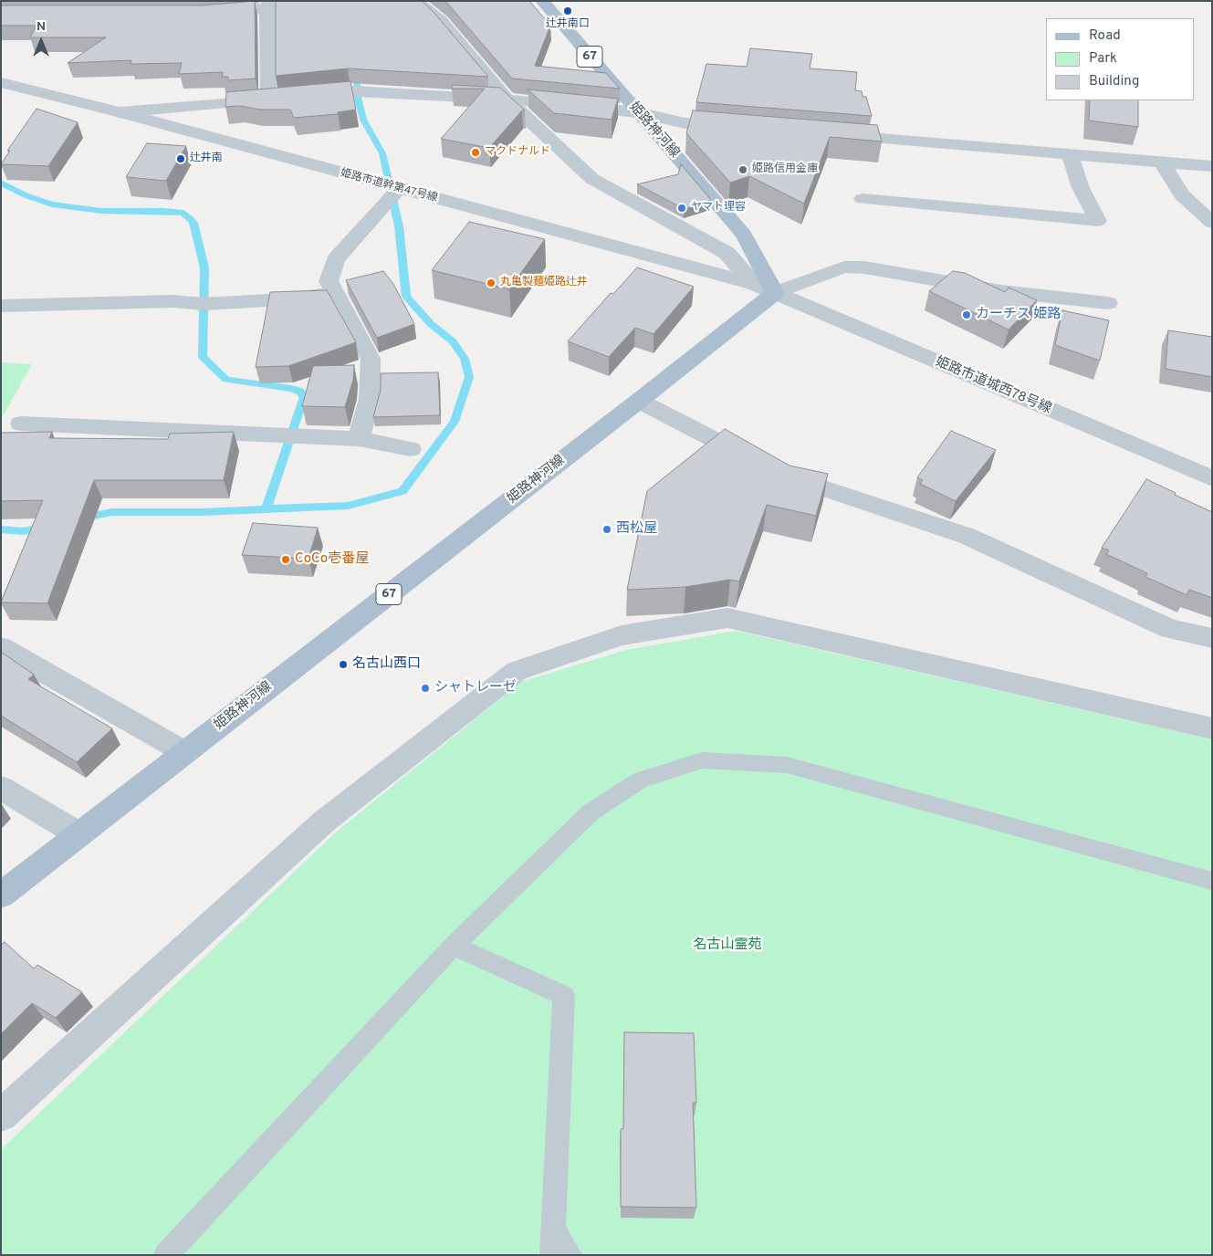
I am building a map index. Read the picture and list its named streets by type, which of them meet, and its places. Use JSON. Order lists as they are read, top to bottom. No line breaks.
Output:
{"streets":{"main road":["67","姫路神河線"],"street":["姫路市道幹第47号線","姫路市道城西78号線"]},"crossings":[["姫路神河線","姫路市道幹第47号線"],["姫路神河線","姫路市道城西78号線"],["姫路市道幹第47号線","姫路市道城西78号線"]],"parks":["名古山霊苑"],"places":["辻井南口","マクドナルド","辻井南","姫路信用金庫","ヤマト理容","丸亀製麺姫路辻井","カーチス 姫路","西松屋","CoCo壱番屋","名古山西口","シャトレーゼ"],"legend":["Road","Park","Building"],"north":"top"}
